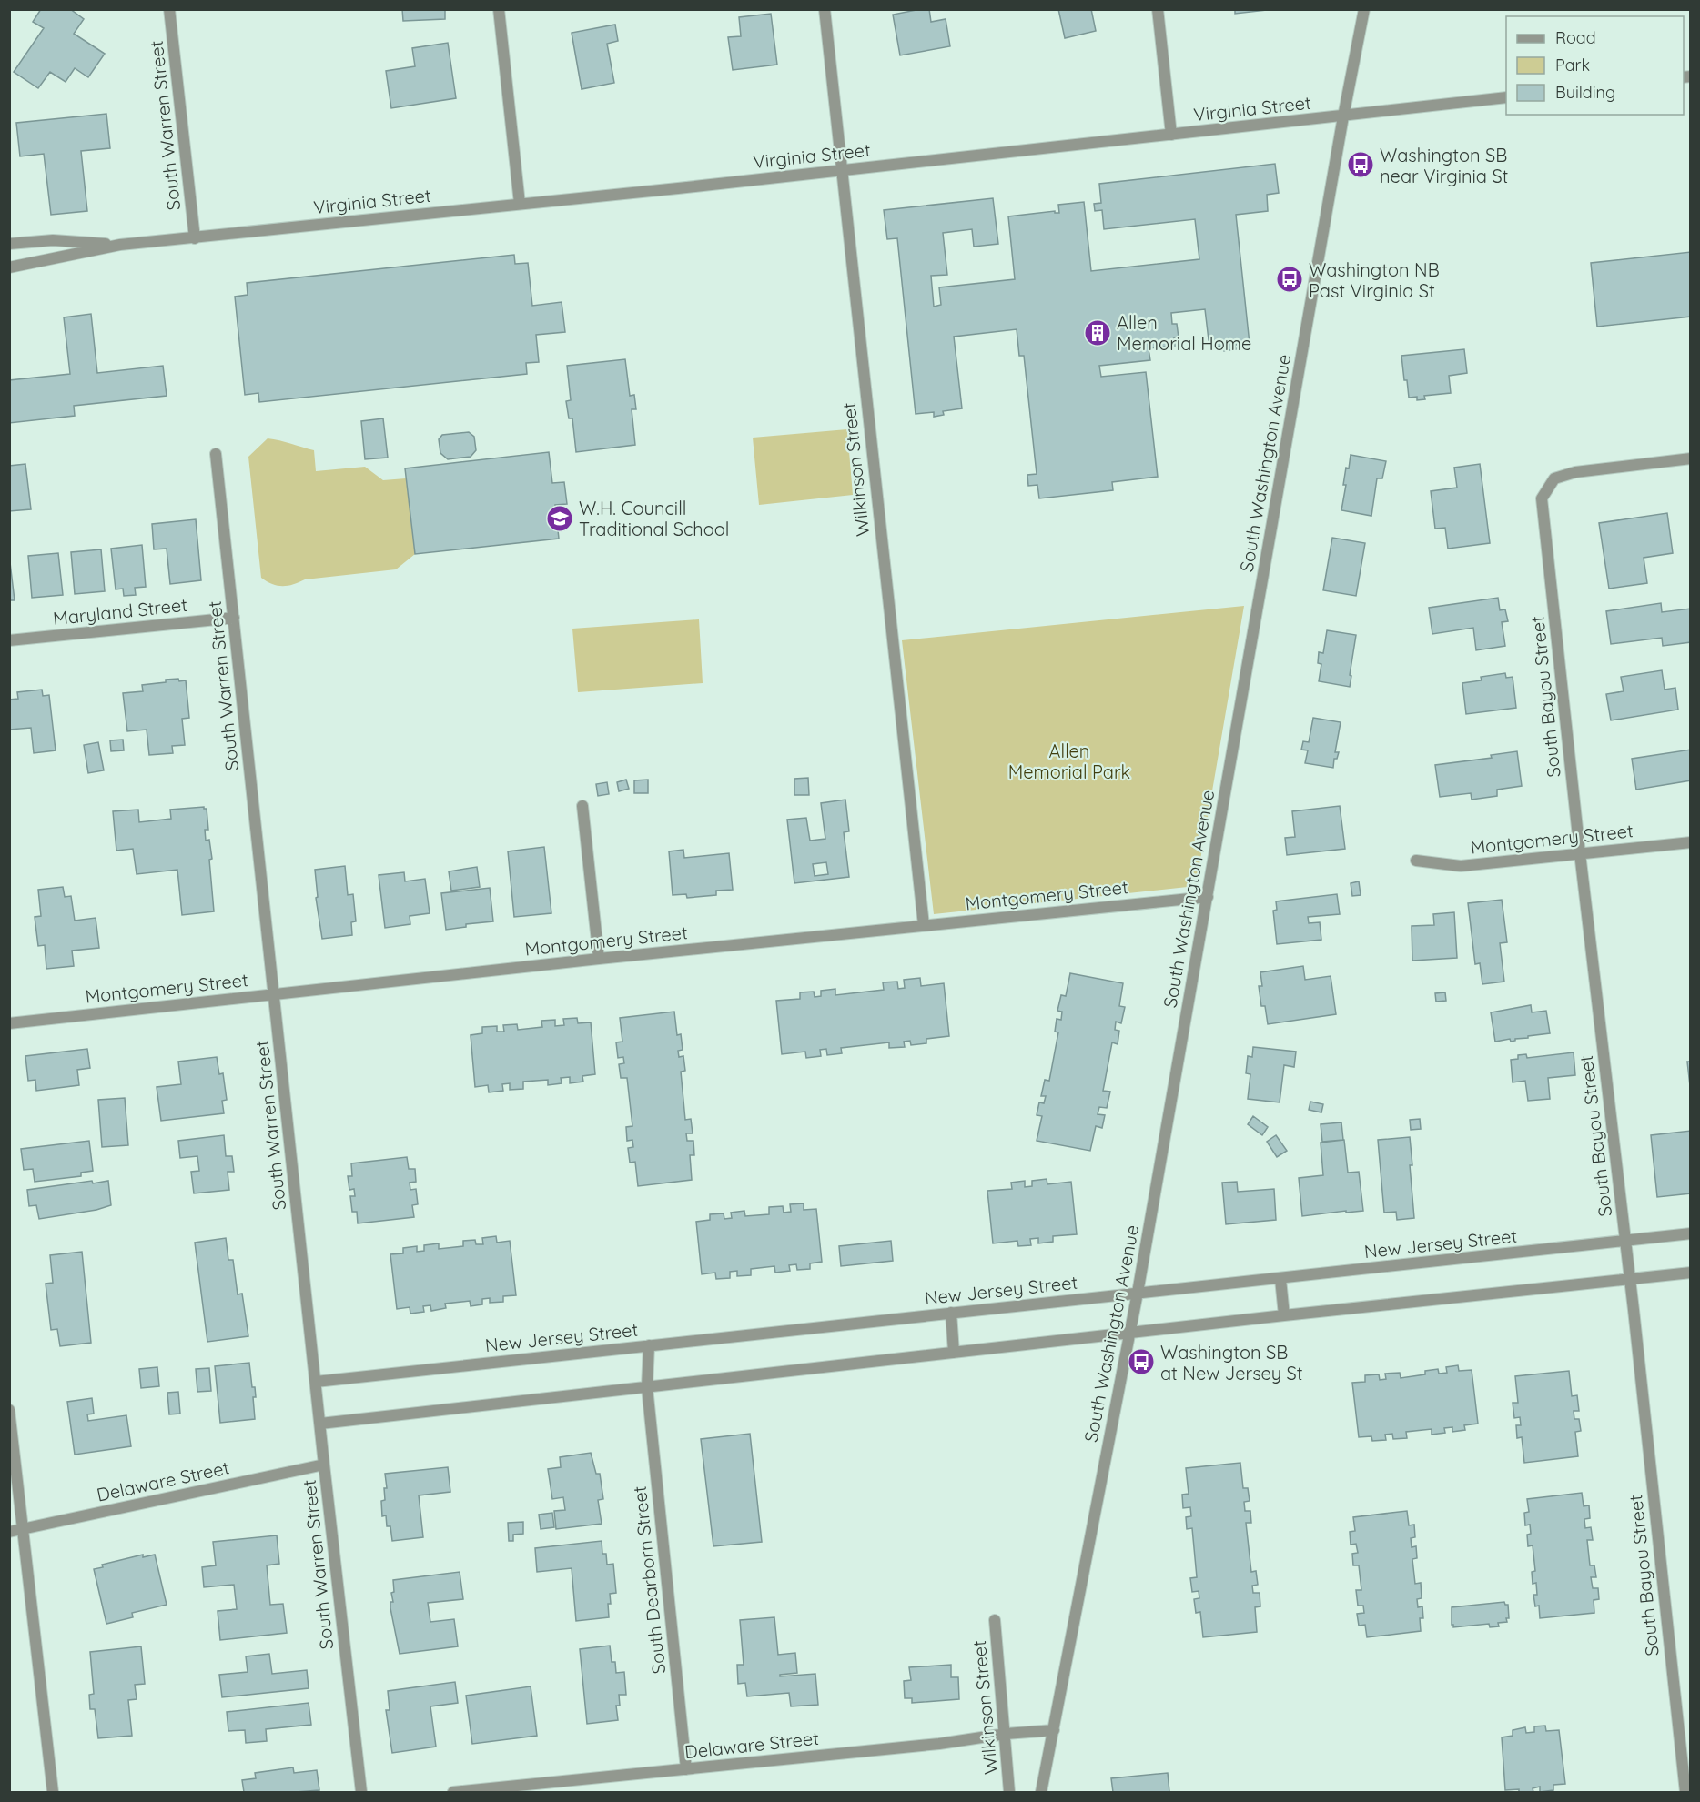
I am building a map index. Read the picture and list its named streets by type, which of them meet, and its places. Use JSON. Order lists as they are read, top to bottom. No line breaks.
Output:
{"streets":{"street":["Virginia Street","South Warren Street","South Washington Avenue","Wilkinson Street","Maryland Street","South Bayou Street","Montgomery Street","New Jersey Street","Delaware Street","South Dearborn Street"]},"crossings":[["Virginia Street","South Warren Street"],["Virginia Street","South Washington Avenue"],["Virginia Street","Wilkinson Street"],["South Warren Street","Maryland Street"],["South Warren Street","Montgomery Street"],["South Warren Street","New Jersey Street"],["South Warren Street","Delaware Street"],["South Washington Avenue","Montgomery Street"],["South Washington Avenue","New Jersey Street"],["South Washington Avenue","Delaware Street"],["Wilkinson Street","Montgomery Street"],["Wilkinson Street","Delaware Street"],["South Bayou Street","Montgomery Street"],["South Bayou Street","New Jersey Street"],["New Jersey Street","South Dearborn Street"],["Delaware Street","South Dearborn Street"]],"parks":["Allen Memorial Park"],"places":{"bus stop":["Washington SB near Virginia St","Washington NB Past Virginia St","Washington SB at New Jersey St"],"building":["Allen Memorial Home"],"school or university":["W.H. Councill Traditional School"]},"legend":["Road","Park","Building"]}
